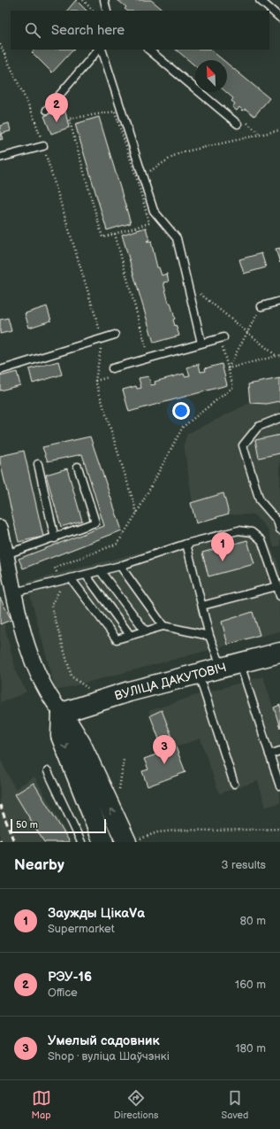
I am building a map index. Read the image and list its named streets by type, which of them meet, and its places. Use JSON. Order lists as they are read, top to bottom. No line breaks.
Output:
{"streets":{"main road":["ВУЛІЦА ДАКУТОВІЧ"]},"scale_bar":"50 m","north":"top left","page":{"search":"Search here","pins":["2","1","3"],"scale":"50 m","heading":["Nearby","3 results"],"list":[{"mark":"1","name":"Заужды ЦікаVа","note":"Supermarket","value":"80 m"},{"mark":"2","name":"РЭУ-16","note":"Office","value":"160 m"},{"mark":"3","name":"Умелый садовник","note":"Shop · вуліца Шаўчэнкі","value":"180 m"}],"nav":["Map","Directions","Saved"]}}
